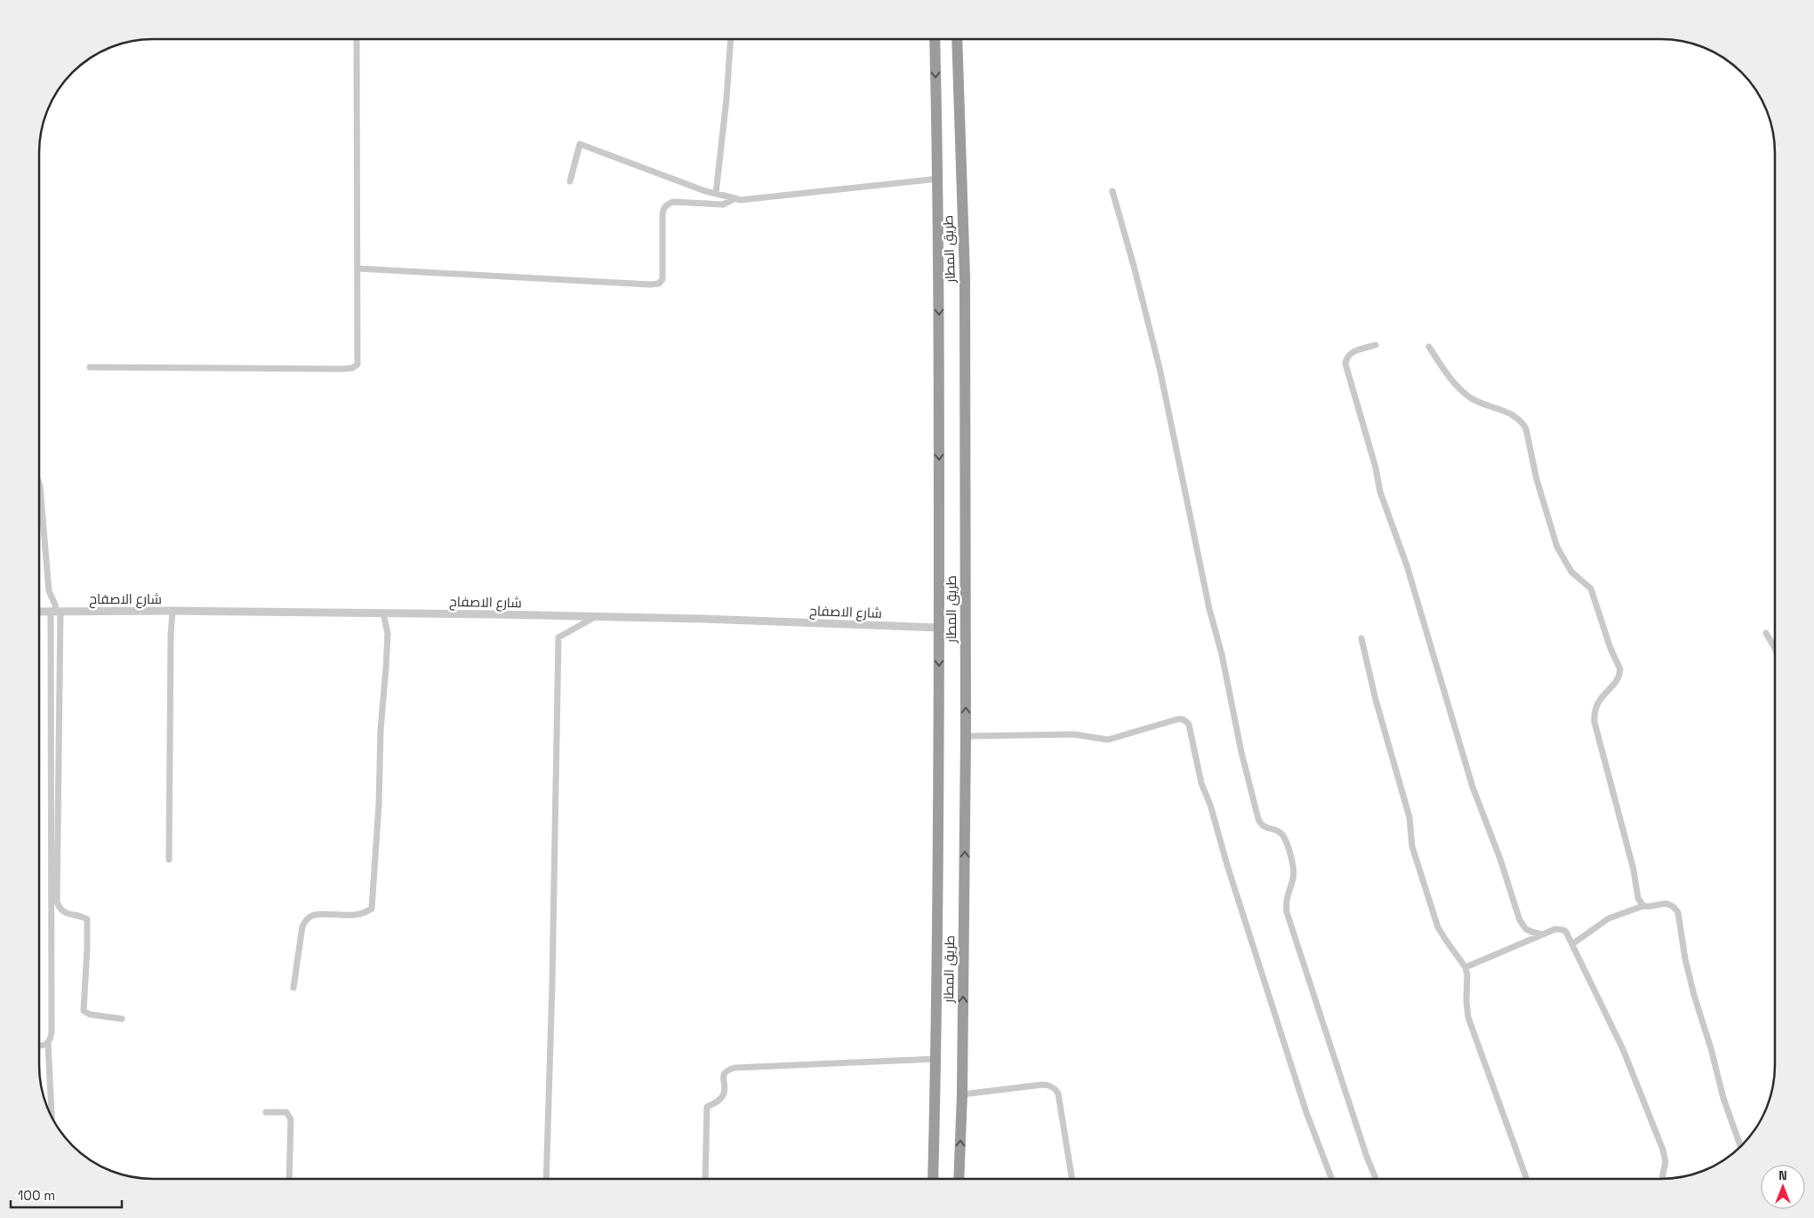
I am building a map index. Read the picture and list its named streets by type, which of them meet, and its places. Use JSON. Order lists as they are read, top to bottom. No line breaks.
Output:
{"streets":{"highway":["طريق المطار"],"street":["شارع الاصفاح"]},"crossings":[["طريق المطار","شارع الاصفاح"]],"scale_bar":"100 m","north":"top"}
